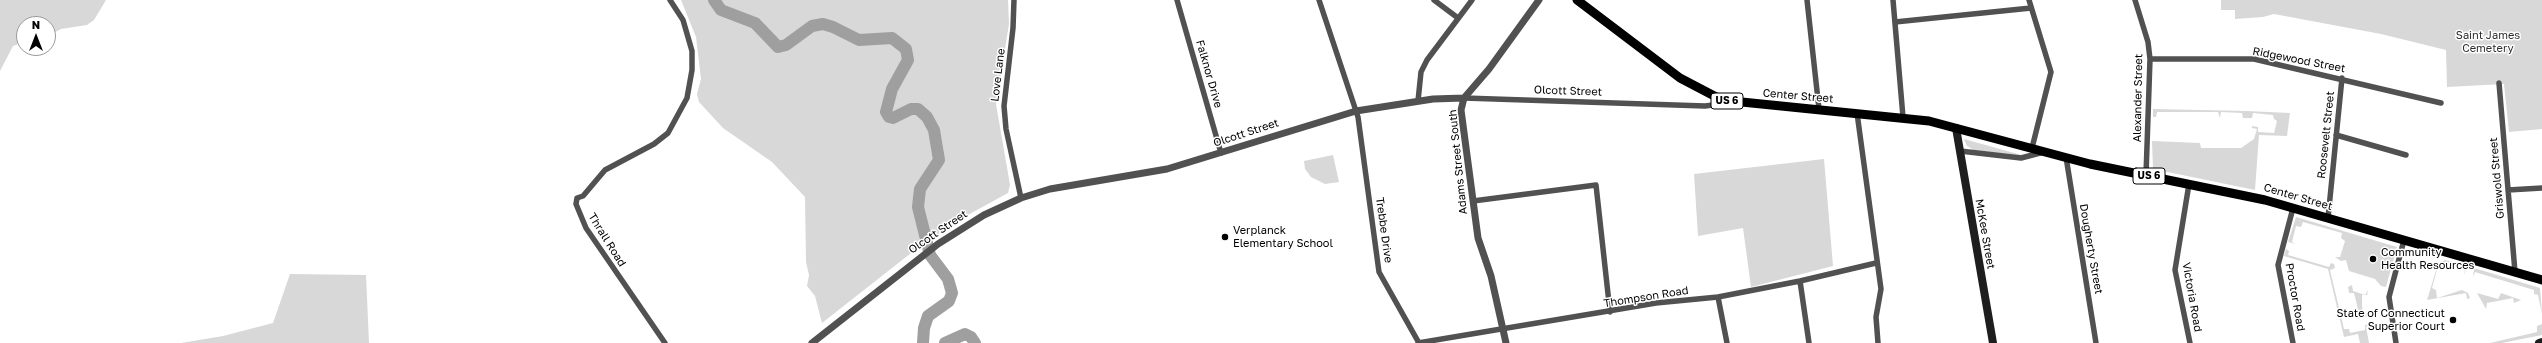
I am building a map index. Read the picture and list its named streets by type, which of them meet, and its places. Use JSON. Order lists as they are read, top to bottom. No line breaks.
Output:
{"streets":{"main road":["Center Street","US 6","McKee Street"],"street":["Ridgewood Street","Falknor Drive","Love Lane","Olcott Street","Alexander Street","Roosevelt Street","Adams Street South","Griswold Street","Trebbe Drive","Thrall Road","Dougherty Street","Thompson Road","Victoria Road","Proctor Road"]},"crossings":[["Ridgewood Street","Alexander Street"],["Ridgewood Street","Roosevelt Street"],["Falknor Drive","Olcott Street"],["Love Lane","Olcott Street"],["Olcott Street","Center Street"],["Olcott Street","Adams Street South"],["Olcott Street","Trebbe Drive"],["Center Street","Alexander Street"],["Center Street","Roosevelt Street"],["Center Street","Griswold Street"],["Center Street","McKee Street"],["Center Street","Dougherty Street"],["Center Street","Victoria Road"],["Center Street","Proctor Road"],["Adams Street South","Thompson Road"],["Trebbe Drive","Thompson Road"]],"parks":["Saint James Cemetery"],"places":["Verplanck Elementary School","Community Health Resources","State of Connecticut Superior Court"],"north":"top"}
